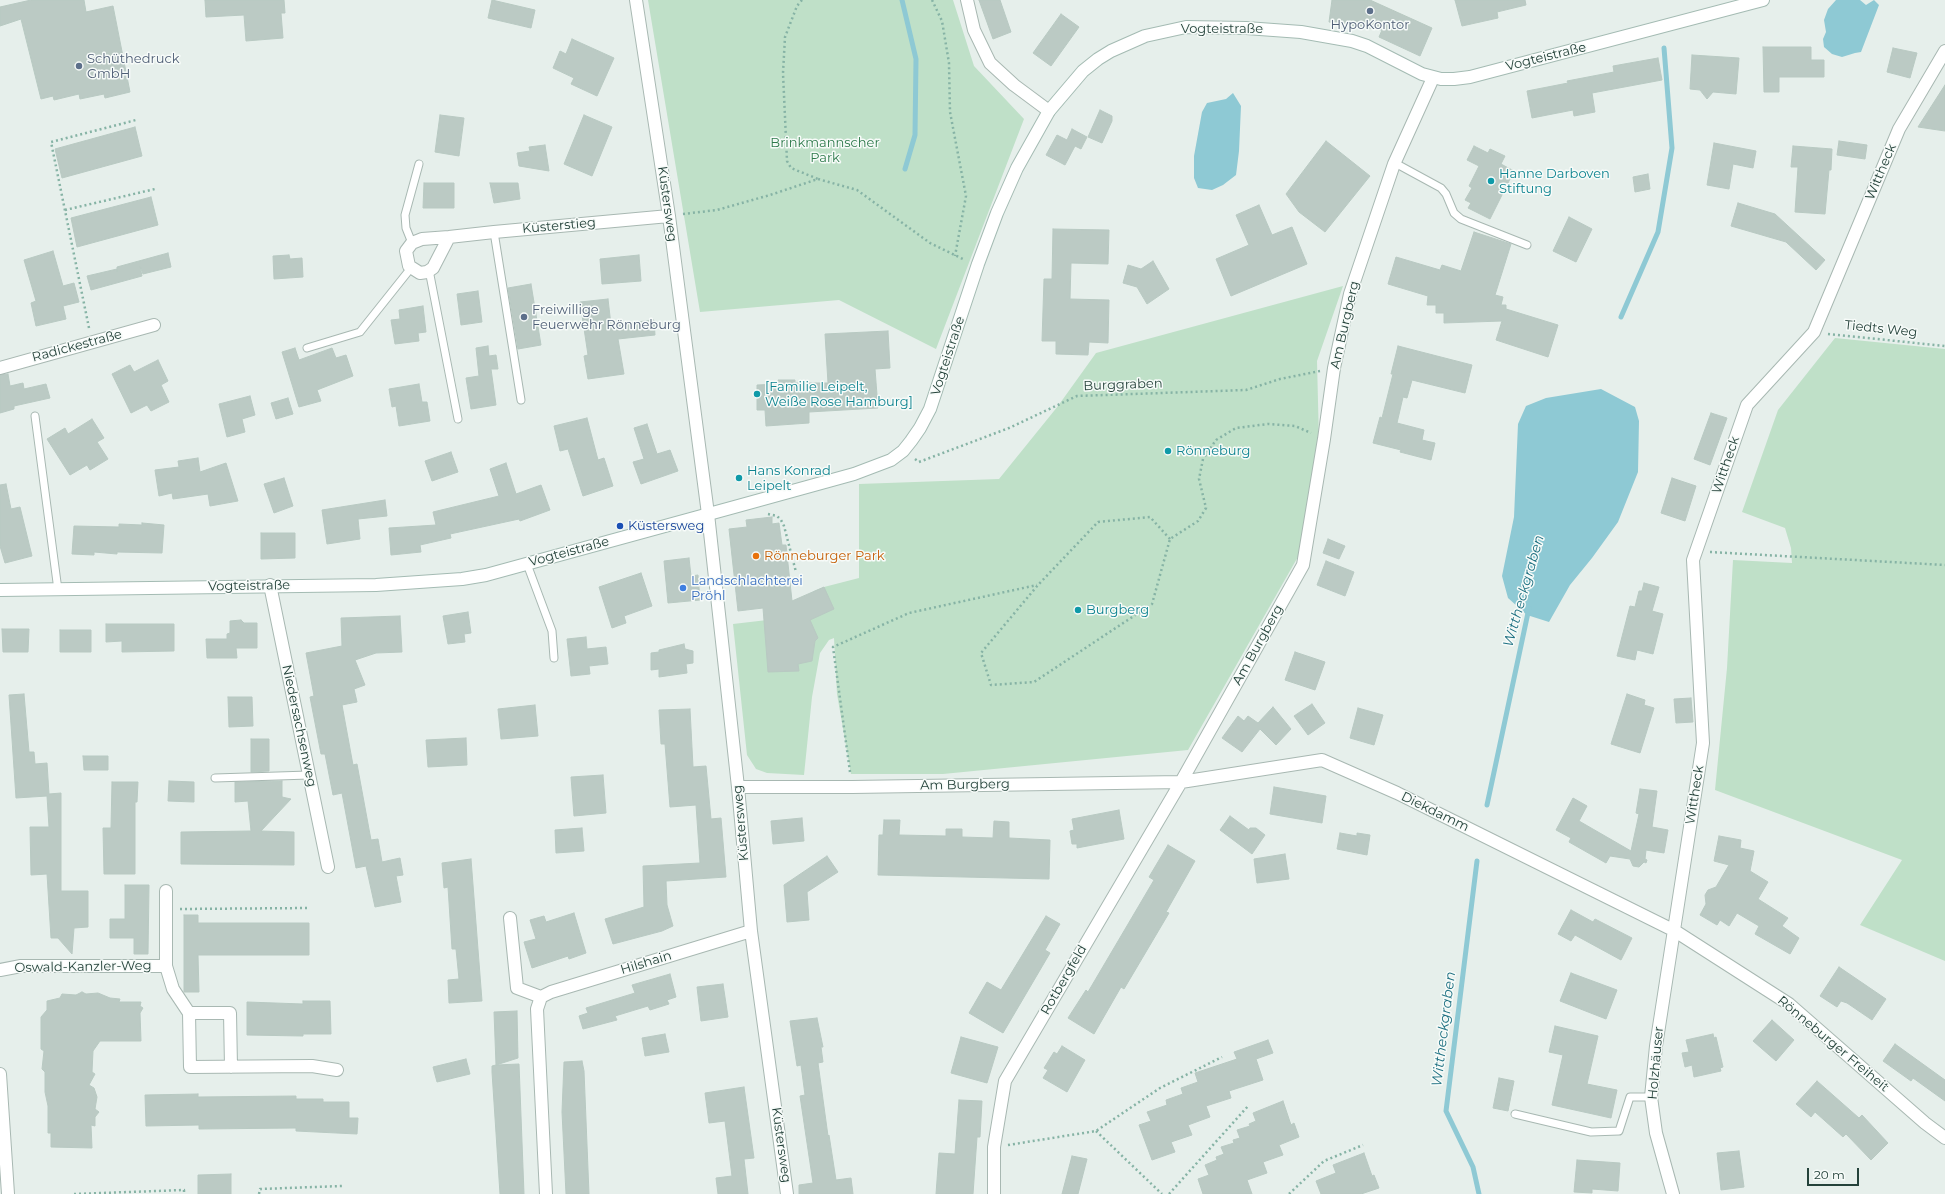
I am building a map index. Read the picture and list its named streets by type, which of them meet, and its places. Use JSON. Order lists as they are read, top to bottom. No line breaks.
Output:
{"streets":{"street":["Vogteistraße","Wittheck","Küstersweg","Küsterstieg","Am Burgberg","Radickestraße","Niedersachsenweg","Diekdamm","Hilshain","Oswald-Kanzler-Weg","Rotbergfeld","Rönneburger Freiheit","Holzhäuser"],"path":["Tiedts Weg","Burggraben"]},"crossings":[["Vogteistraße","Küstersweg"],["Vogteistraße","Am Burgberg"],["Vogteistraße","Burggraben"],["Vogteistraße","Niedersachsenweg"],["Wittheck","Tiedts Weg"],["Wittheck","Diekdamm"],["Wittheck","Rönneburger Freiheit"],["Wittheck","Holzhäuser"],["Küstersweg","Küsterstieg"],["Küstersweg","Am Burgberg"],["Küstersweg","Hilshain"],["Am Burgberg","Burggraben"],["Am Burgberg","Diekdamm"],["Am Burgberg","Rotbergfeld"],["Diekdamm","Rotbergfeld"],["Diekdamm","Rönneburger Freiheit"],["Diekdamm","Holzhäuser"],["Rönneburger Freiheit","Holzhäuser"]],"water":["Wittheckgraben"],"parks":["Brinkmannscher Park"],"places":["HypoKontor","Schüthedruck GmbH","Hanne Darboven Stiftung","Freiwillige Feuerwehr Rönneburg","[Familie Leipelt, Weiße Rose Hamburg]","Rönneburg","Hans Konrad Leipelt","Küstersweg","Rönneburger Park","Landschlachterei Pröhl","Burgberg"],"scale_bar":"20 m"}
